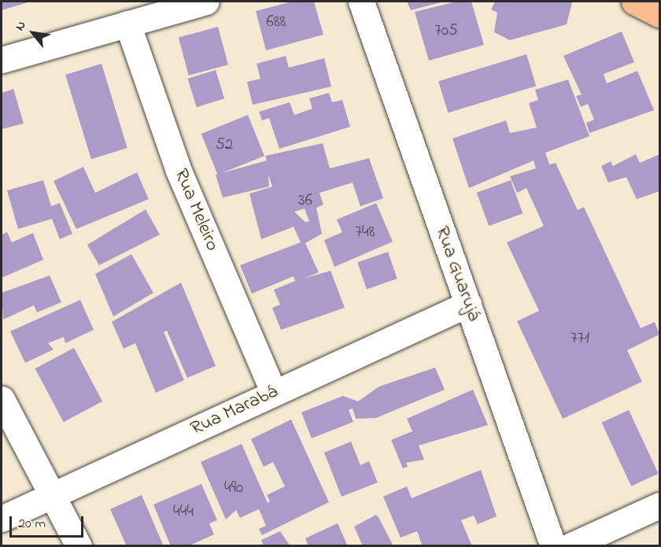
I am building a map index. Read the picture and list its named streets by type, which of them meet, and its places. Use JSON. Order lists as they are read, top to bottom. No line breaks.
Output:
{"streets":{"street":["Rua Meleiro","Rua Guarujá","Rua Marabá"]},"crossings":[["Rua Meleiro","Rua Marabá"],["Rua Guarujá","Rua Marabá"]],"house_numbers":["688","705","52","36","748","771","490","444"],"scale_bar":"20 m","north":"top left"}
